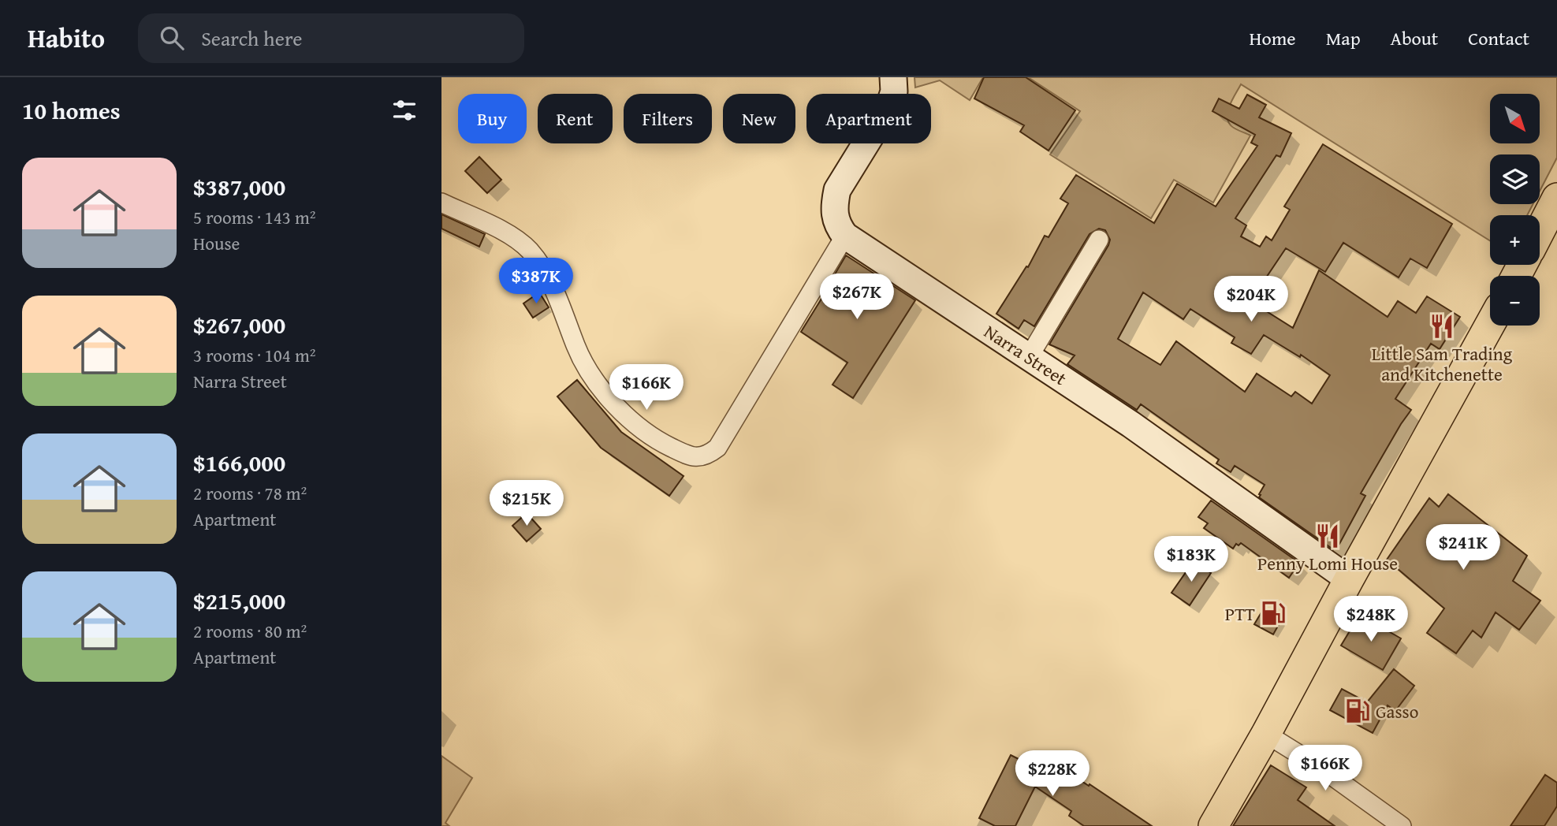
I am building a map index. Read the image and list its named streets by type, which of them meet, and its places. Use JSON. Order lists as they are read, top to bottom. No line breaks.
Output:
{"streets":{"street":["Narra Street"]},"places":{"restaurant":["Little Sam Trading and Kitchenette","Penny Lomi House"],"fuel station":["PTT","Gasso"]},"north":"bottom right","page":{"header":"Habito","search":"Search here","nav":["Home","Map","About","Contact"],"heading":"10 homes","map_buttons":["+","−"],"chip":["Buy","Rent","Filters","New","Apartment"],"list":[{"name":"$387,000","note":"5 rooms · 143 m² · House"},{"name":"$267,000","note":"3 rooms · 104 m² · Narra Street"},{"name":"$166,000","note":"2 rooms · 78 m² · Apartment"},{"name":"$215,000","note":"2 rooms · 80 m² · Apartment"}],"price":["$387K","$267K","$204K","$166K","$215K","$241K","$183K","$248K","$166K","$228K"]}}
